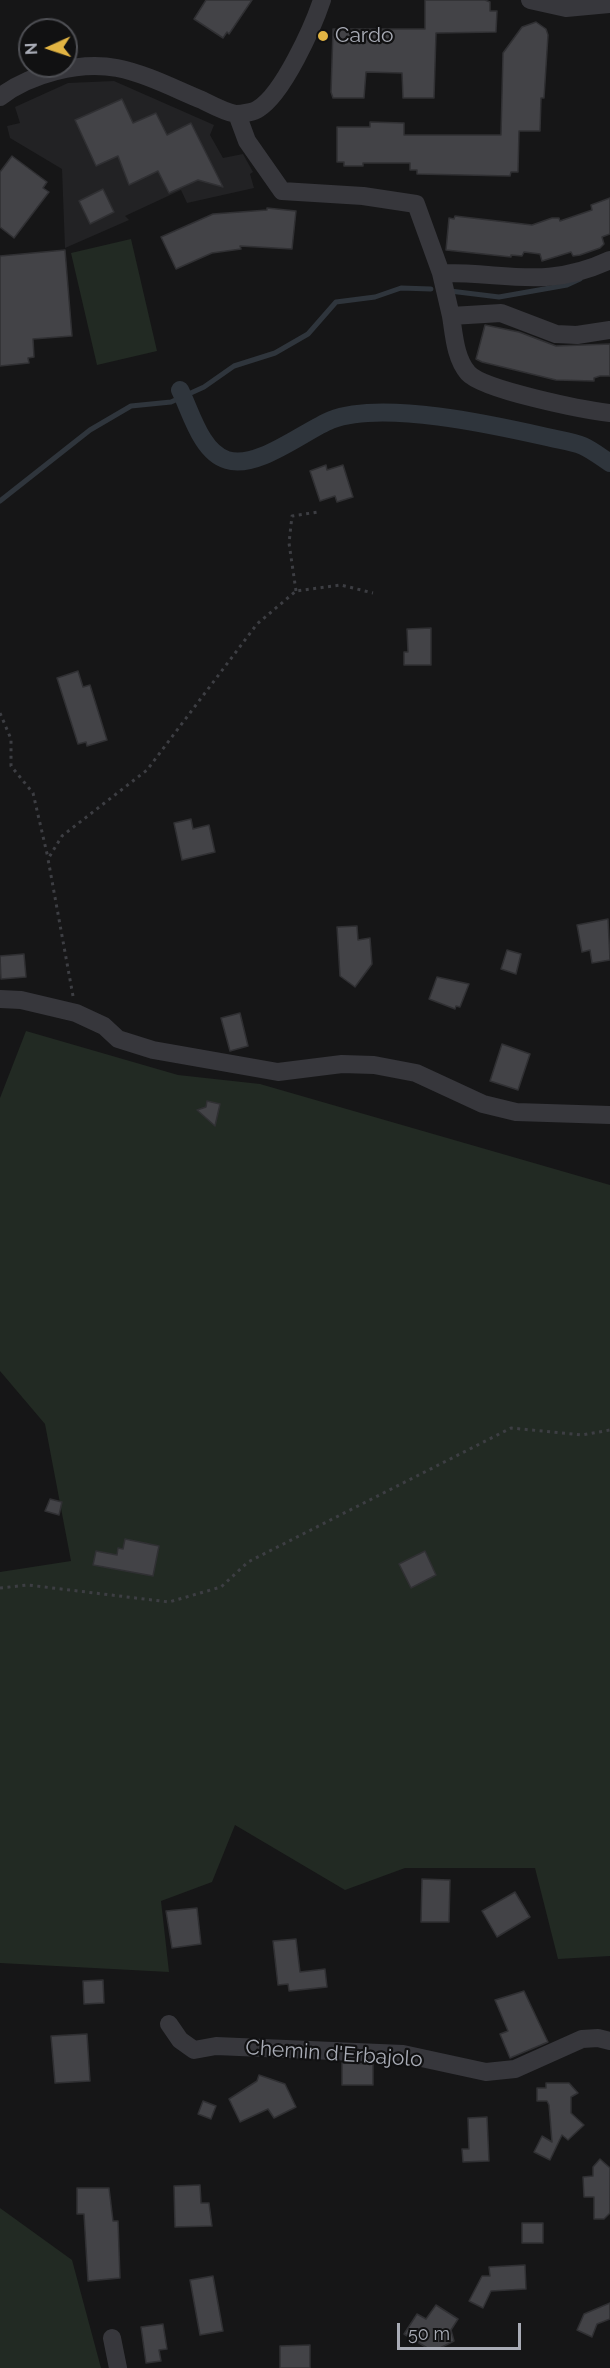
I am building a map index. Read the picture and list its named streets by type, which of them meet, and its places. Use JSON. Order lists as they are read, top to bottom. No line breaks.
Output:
{"streets":{"street":["Chemin d'Erbajolo"]},"places":["Cardo"],"scale_bar":"50 m","north":"left"}
